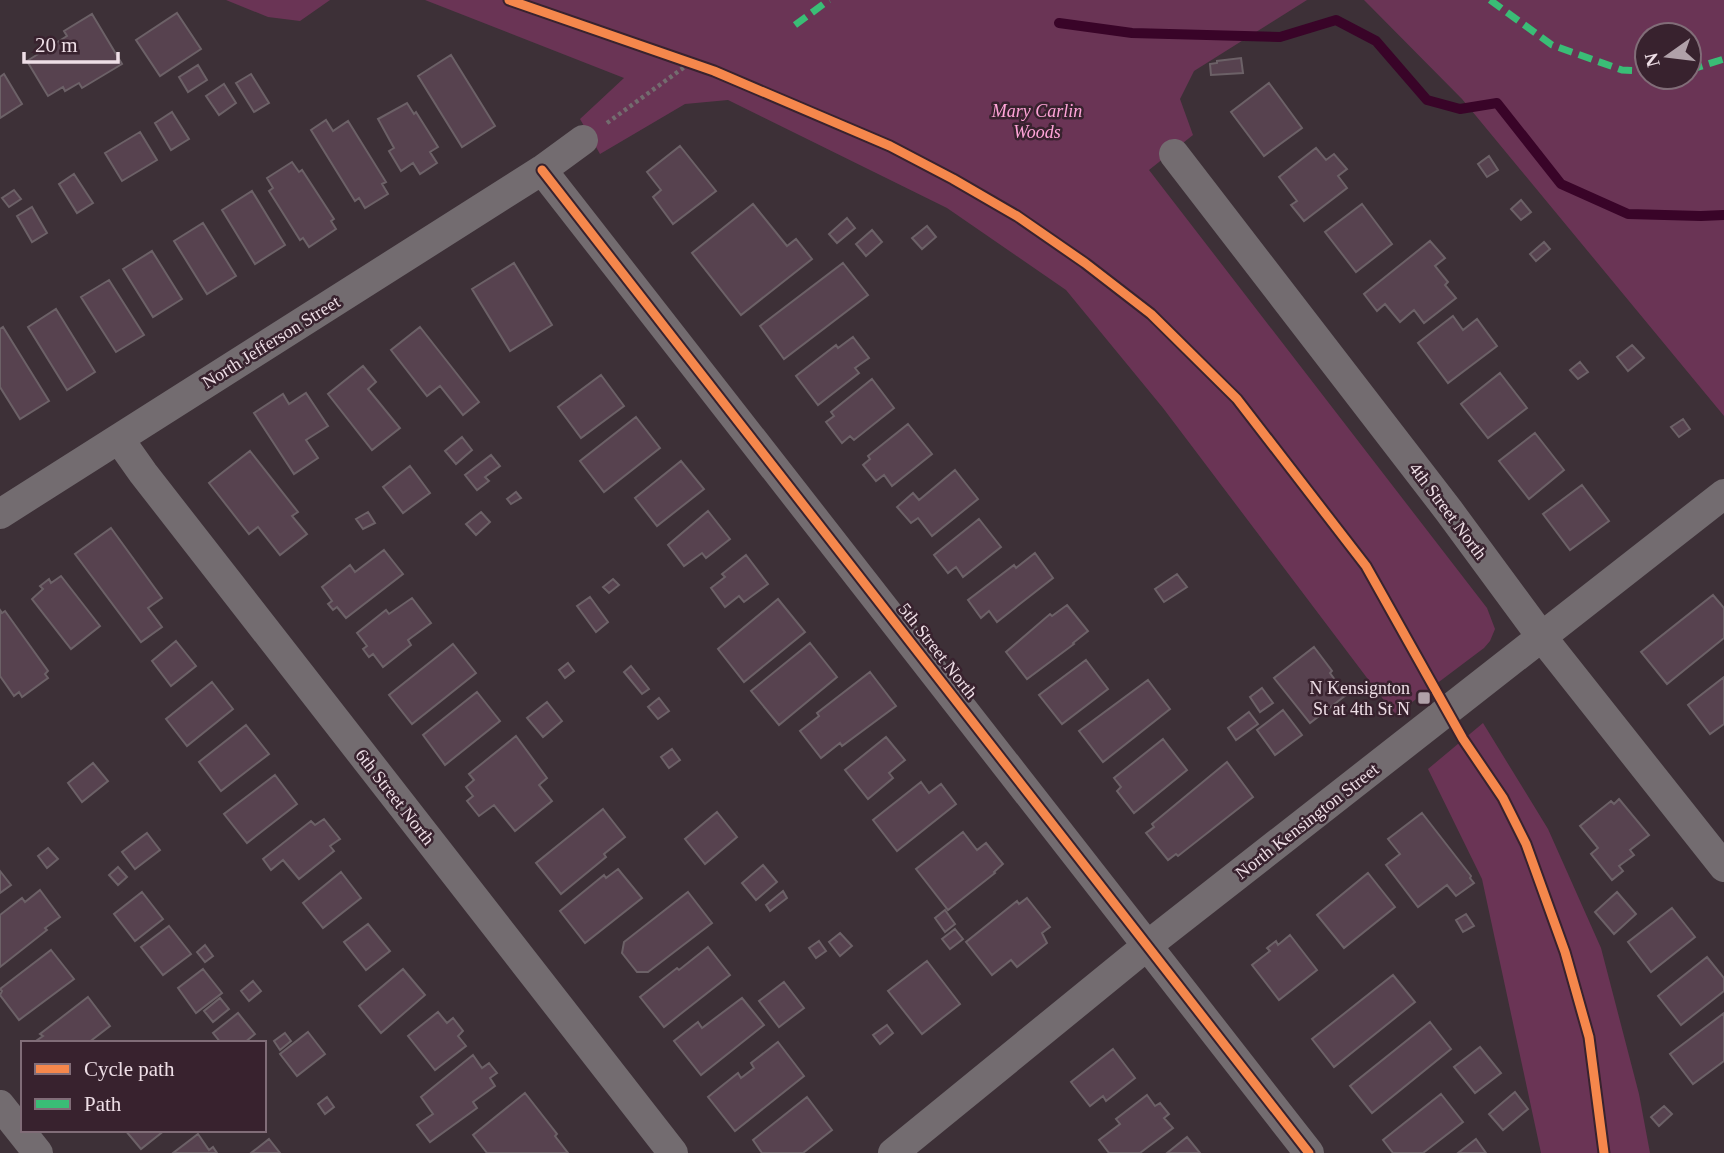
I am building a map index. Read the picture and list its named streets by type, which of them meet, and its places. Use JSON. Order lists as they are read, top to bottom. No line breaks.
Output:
{"streets":{"street":["North Jefferson Street","4th Street North","5th Street North","6th Street North","North Kensington Street"]},"crossings":[["North Jefferson Street","5th Street North"],["North Jefferson Street","6th Street North"],["4th Street North","North Kensington Street"],["5th Street North","North Kensington Street"]],"parks":["Mary Carlin Woods"],"places":{"transit":["N Kensignton St at 4th St N"]},"legend":["Cycle path","Path"],"scale_bar":"20 m","north":"left"}
